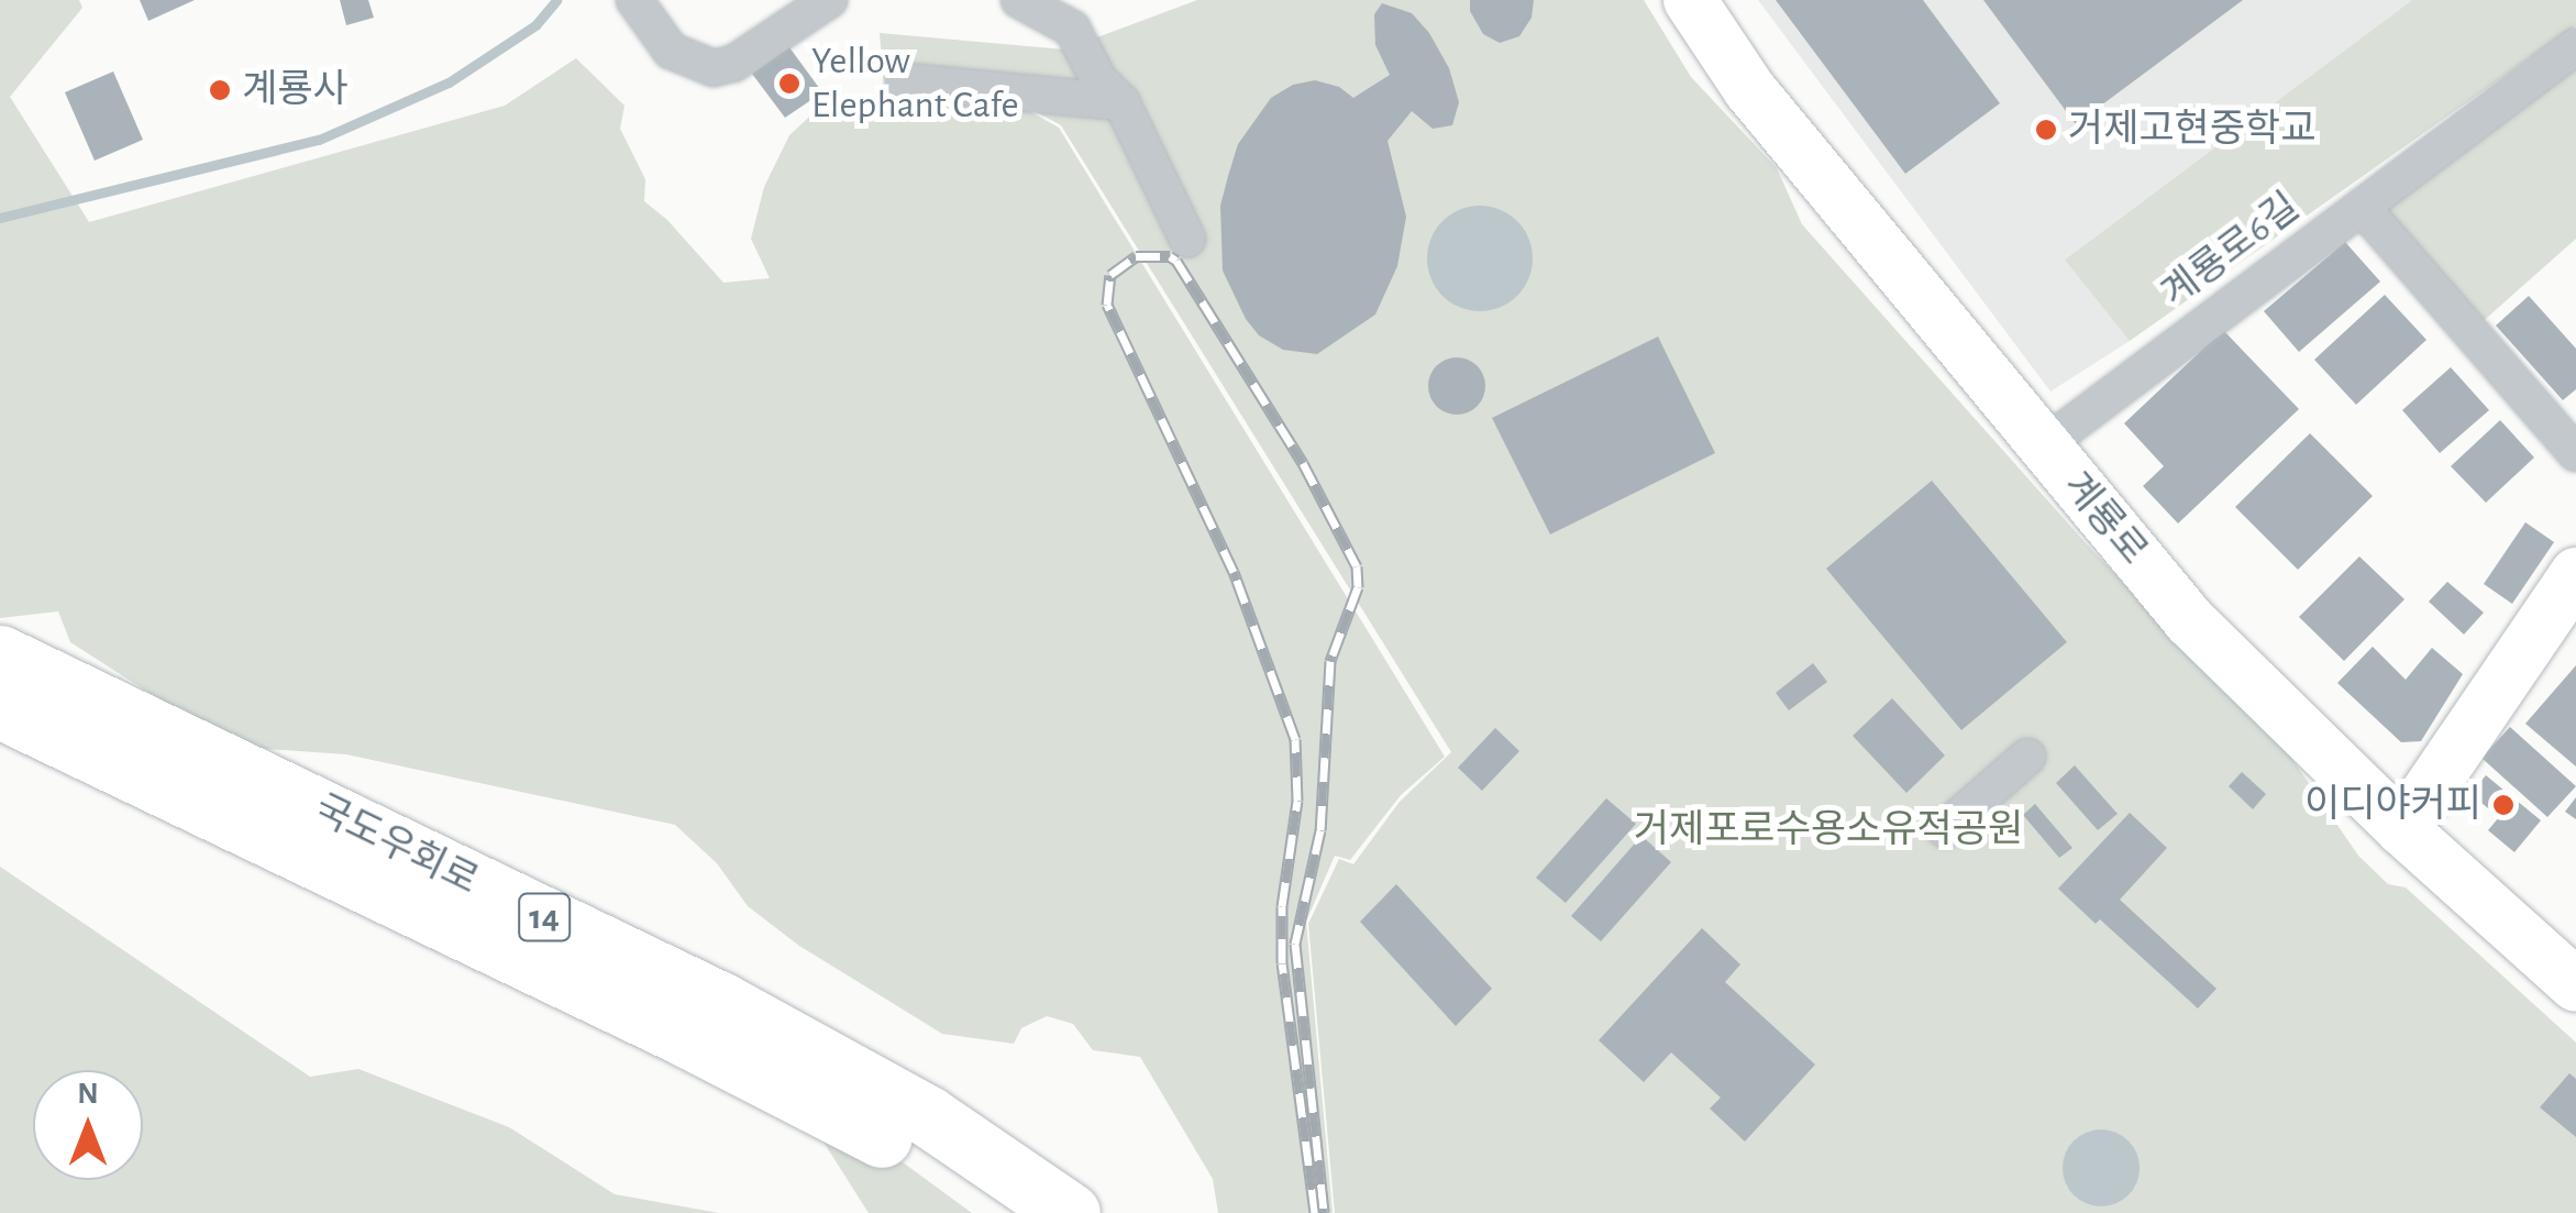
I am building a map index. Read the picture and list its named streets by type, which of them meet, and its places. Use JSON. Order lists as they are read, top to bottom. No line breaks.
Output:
{"streets":{"highway":["국도우회로","14"],"street":["계룡로6길","계룡로"]},"crossings":[["계룡로6길","계룡로"]],"parks":["거제포로수용소유적공원"],"places":["Yellow Elephant Cafe","계룡사","거제고현중학교","이디야커피"],"north":"top"}
